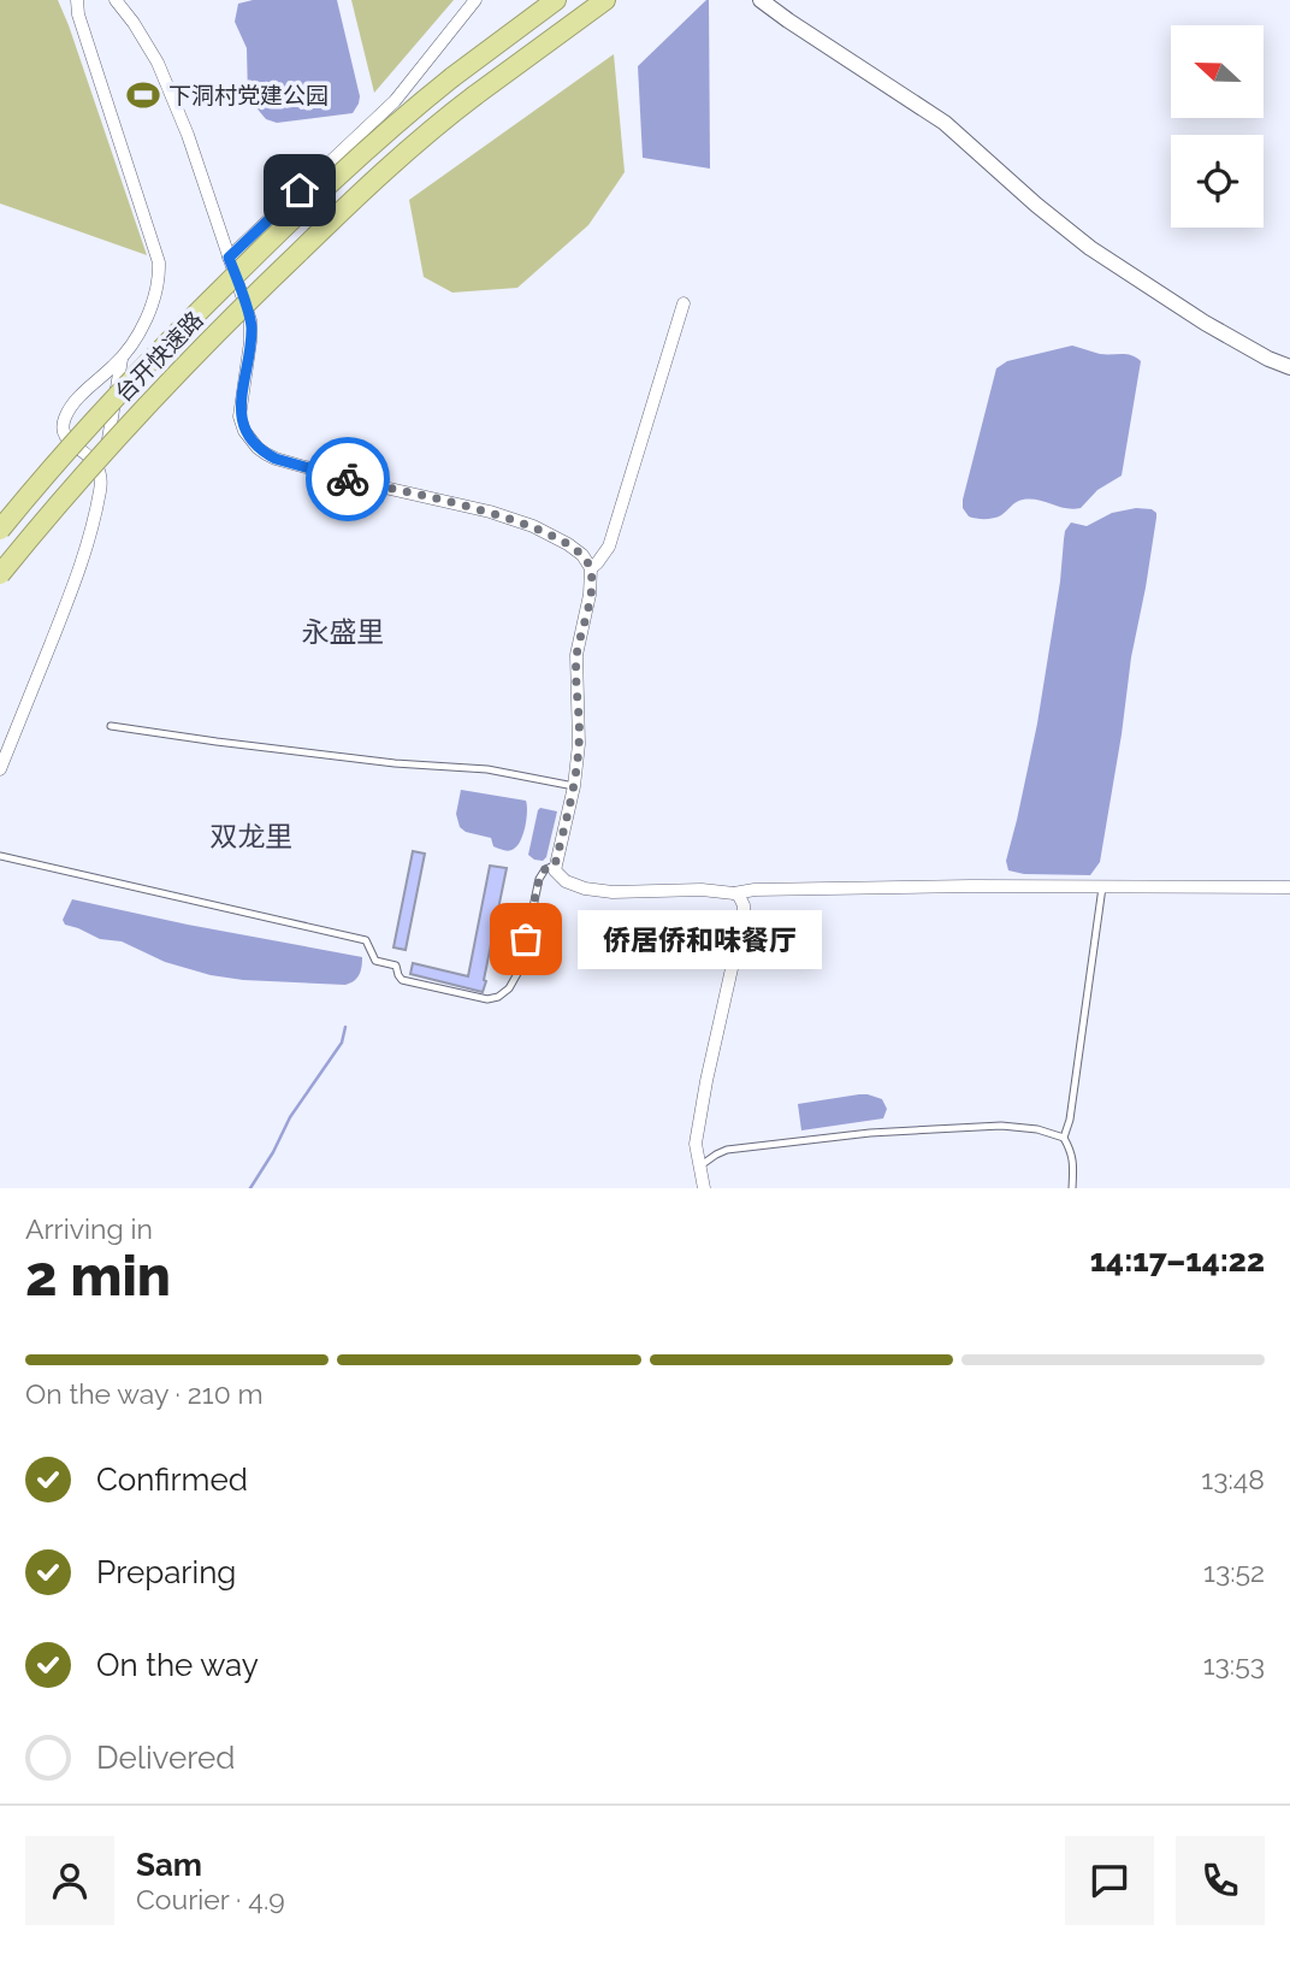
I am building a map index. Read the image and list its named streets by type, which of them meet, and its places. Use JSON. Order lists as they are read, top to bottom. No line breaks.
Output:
{"streets":{"highway":["台开快速路"]},"districts":["永盛里","双龙里"],"places":{"sports":["下洞村党建公园"],"other":["侨居侨和味餐厅"]},"north":"left","page":{"bubble":"侨居侨和味餐厅","heading":["2 min","Arriving in","14:17–14:22"],"panel":["Sam","Courier · 4.9"],"bar":"On the way · 210 m","list":[["Confirmed","13:48"],["Preparing","13:52"],["On the way","13:53"],"Delivered"]}}
